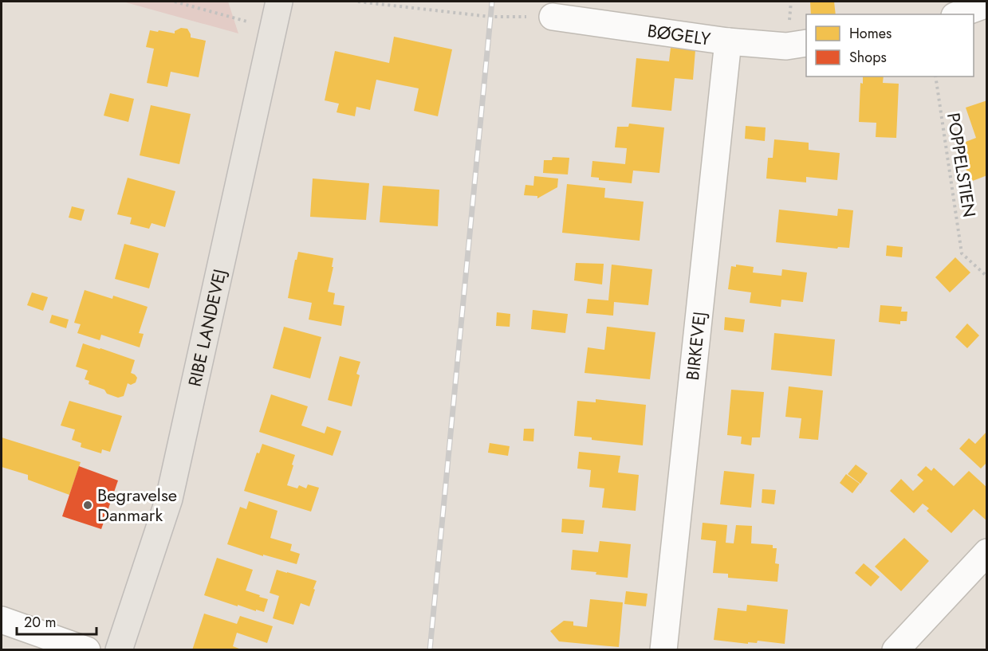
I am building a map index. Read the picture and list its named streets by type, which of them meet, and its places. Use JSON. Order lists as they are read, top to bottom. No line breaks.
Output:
{"streets":{"main road":["RIBE LANDEVEJ"],"street":["BØGELY","BIRKEVEJ"],"path":["POPPELSTIEN"]},"crossings":[["BØGELY","BIRKEVEJ"]],"places":["Begravelse Danmark"],"legend":["Homes","Shops"],"scale_bar":"20 m"}
